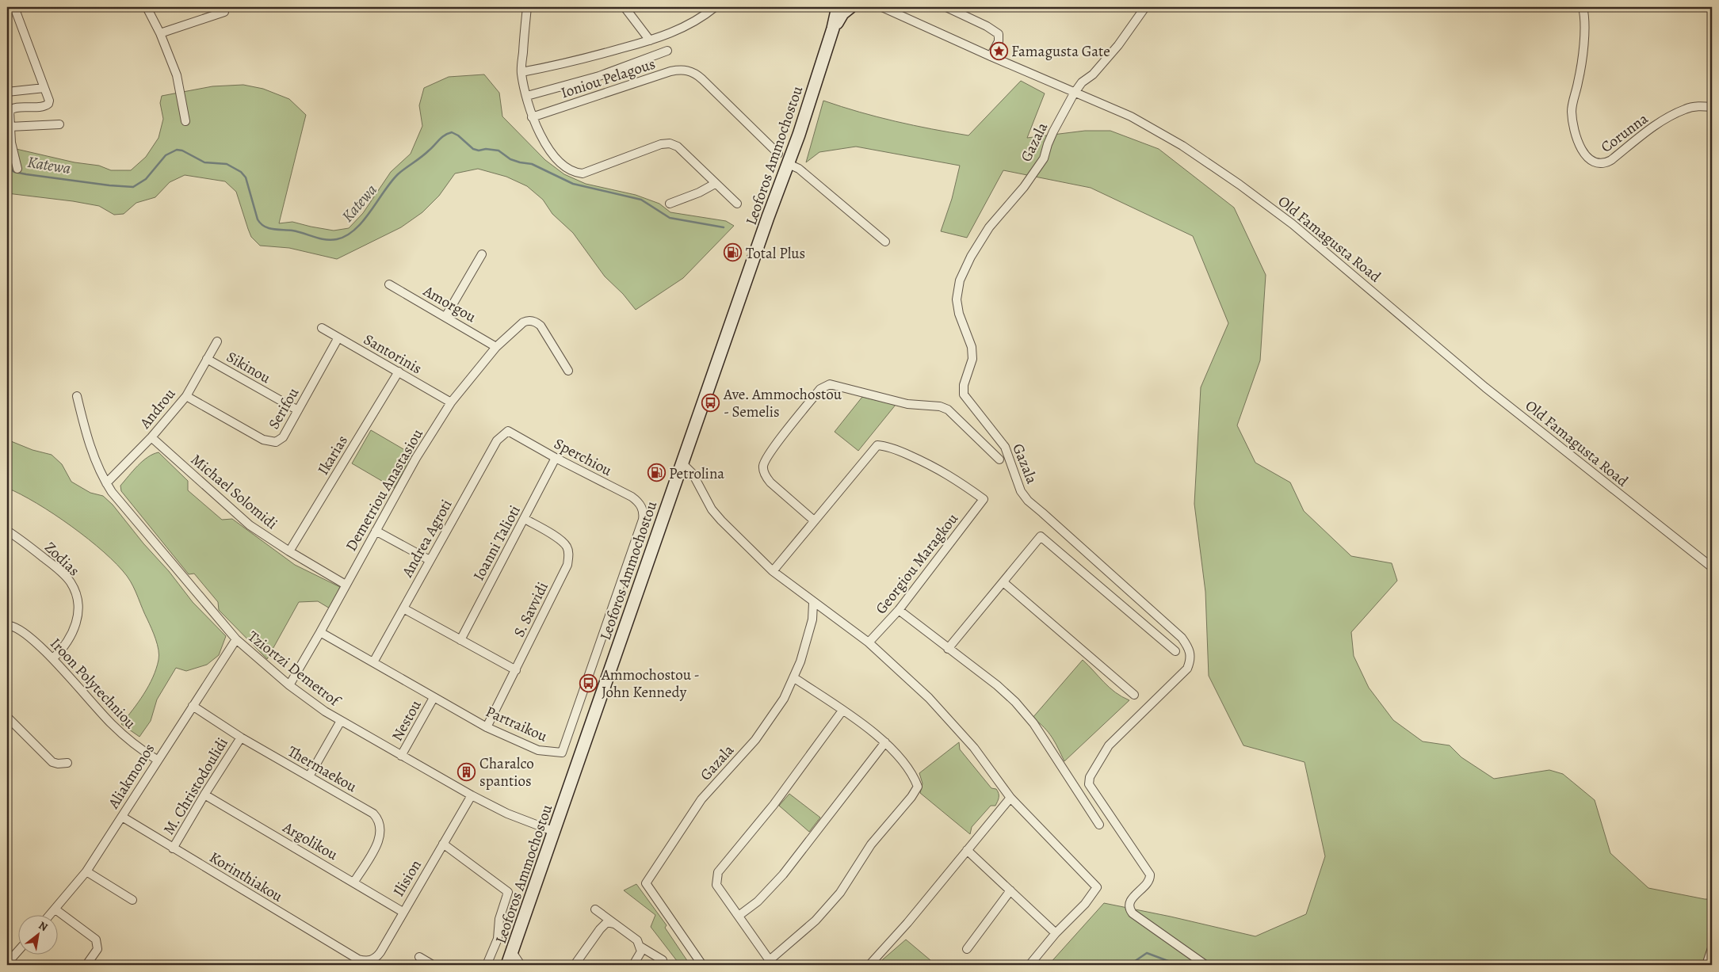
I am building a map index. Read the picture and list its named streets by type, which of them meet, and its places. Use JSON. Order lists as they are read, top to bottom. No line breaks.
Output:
{"streets":{"main road":["Leoforos Ammochostou"],"street":["Ioniou Pelagous","Corunna","Gazala","Old Famagusta Road","Amorgou","Santorinis","Sikinou","Androu","Serifou","Ikarias","Sperchiou","Demetriou Anastasiou","Michael Solomidi","Andrea Agroti","Ioanni Talioti","Zodias","Georgiou Maragkou","S. Savvidi","Tziortzi Demetrof","Iroon Polytechniou","Nestou","Partraikou","Thermaekou","Aliakmonos","M. Christodoulidi","Argolikou","Korinthiakou","Ilision"]},"crossings":[["Gazala","Old Famagusta Road"],["Leoforos Ammochostou","Tziortzi Demetrof"],["Amorgou","Demetriou Anastasiou"],["Santorinis","Serifou"],["Santorinis","Ikarias"],["Santorinis","Demetriou Anastasiou"],["Sikinou","Androu"],["Sikinou","Serifou"],["Androu","Serifou"],["Androu","Michael Solomidi"],["Androu","Tziortzi Demetrof"],["Ikarias","Michael Solomidi"],["Sperchiou","Andrea Agroti"],["Sperchiou","Ioanni Talioti"],["Sperchiou","Partraikou"],["Demetriou Anastasiou","Michael Solomidi"],["Demetriou Anastasiou","Tziortzi Demetrof"],["Demetriou Anastasiou","Partraikou"],["Andrea Agroti","Partraikou"],["Ioanni Talioti","S. Savvidi"],["Zodias","Iroon Polytechniou"],["S. Savvidi","Partraikou"],["Tziortzi Demetrof","Nestou"],["Tziortzi Demetrof","Aliakmonos"],["Tziortzi Demetrof","Ilision"],["Iroon Polytechniou","Aliakmonos"],["Nestou","Partraikou"],["Thermaekou","Aliakmonos"],["Thermaekou","M. Christodoulidi"],["Thermaekou","Argolikou"],["Aliakmonos","Korinthiakou"],["M. Christodoulidi","Argolikou"],["M. Christodoulidi","Korinthiakou"],["Argolikou","Ilision"],["Korinthiakou","Ilision"]],"water":["Katewa"],"places":{"place":["Famagusta Gate"],"fuel station":["Total Plus","Petrolina"],"bus stop":["Ave. Ammochostou - Semelis","Ammochostou - John Kennedy"],"building":["Charalco spantios"]},"north":"top right"}
